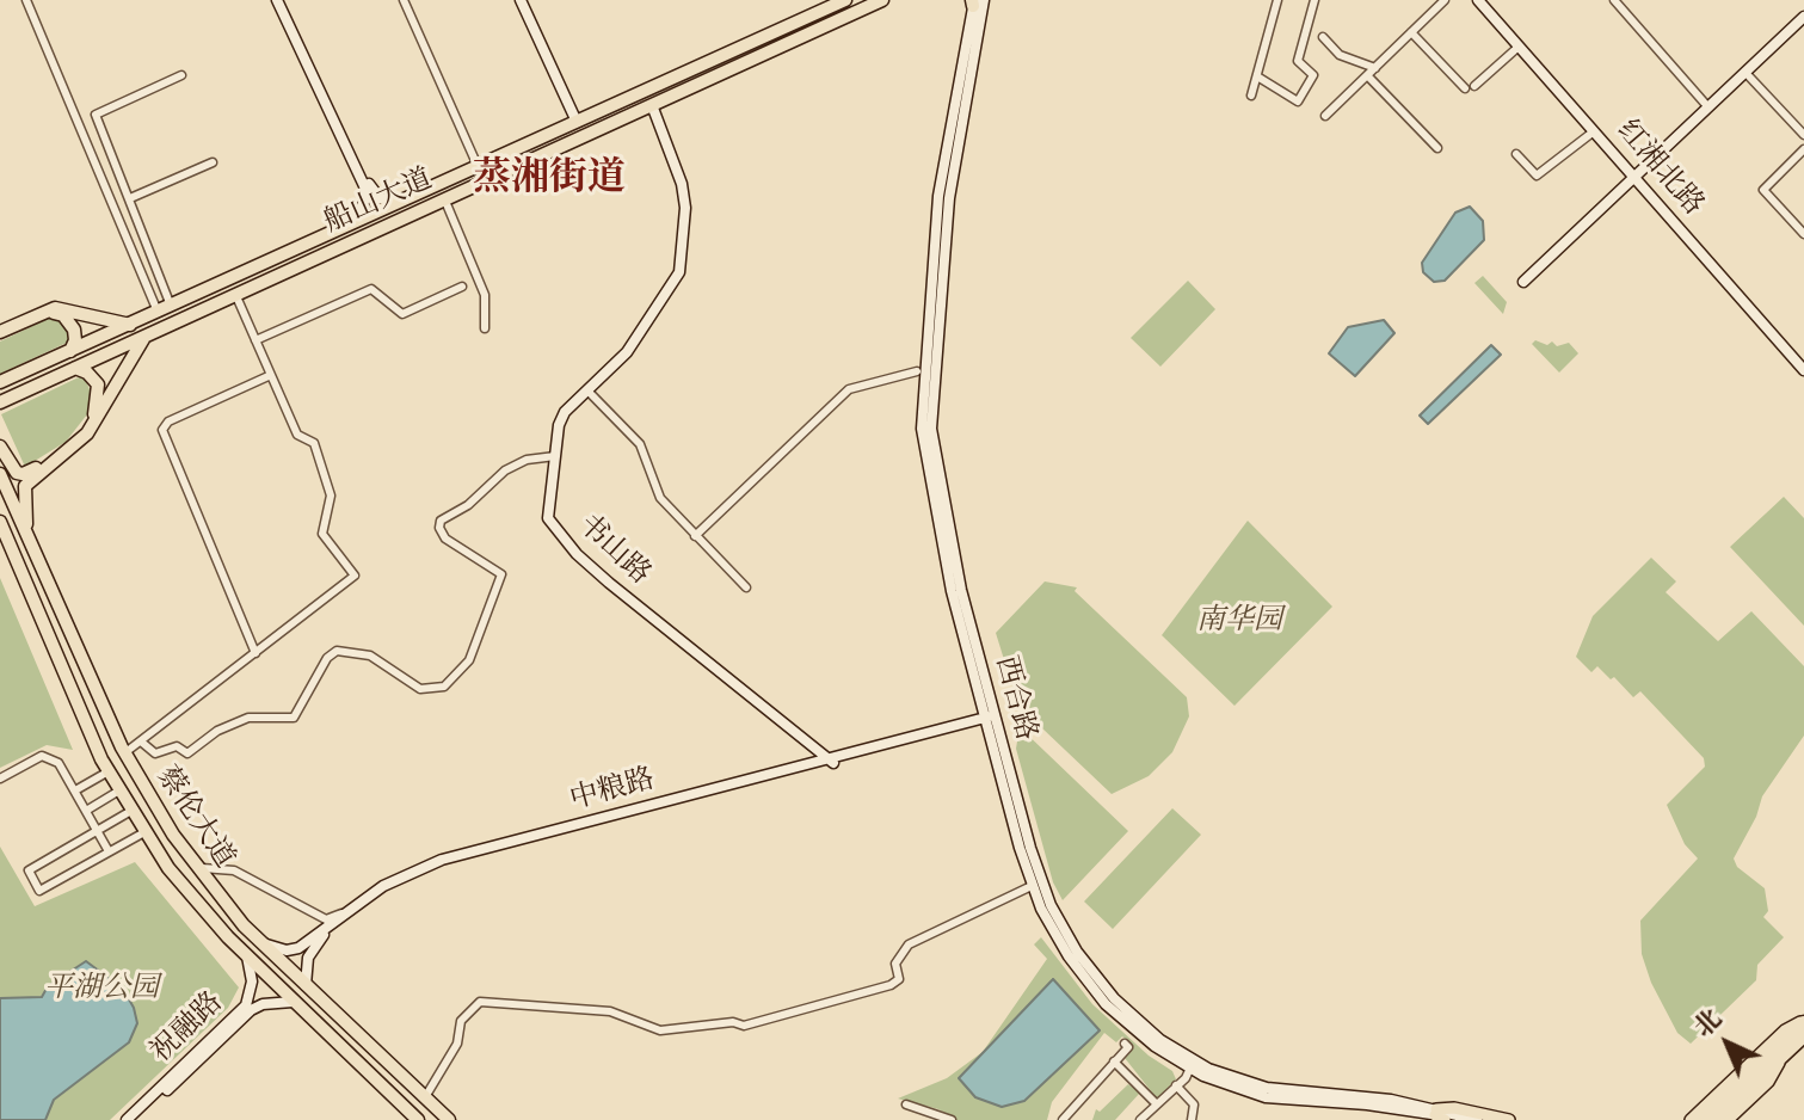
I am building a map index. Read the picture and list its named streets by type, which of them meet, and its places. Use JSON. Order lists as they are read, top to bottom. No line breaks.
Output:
{"streets":{"highway":["船山大道","蔡伦大道"],"street":["红湘北路","书山路","西合路","中粮路","祝融路"]},"crossings":[["船山大道","书山路"],["书山路","中粮路"],["西合路","中粮路"],["中粮路","蔡伦大道"],["蔡伦大道","祝融路"]],"districts":["蒸湘街道"],"parks":["南华园","平湖公园"],"north":"top left"}
